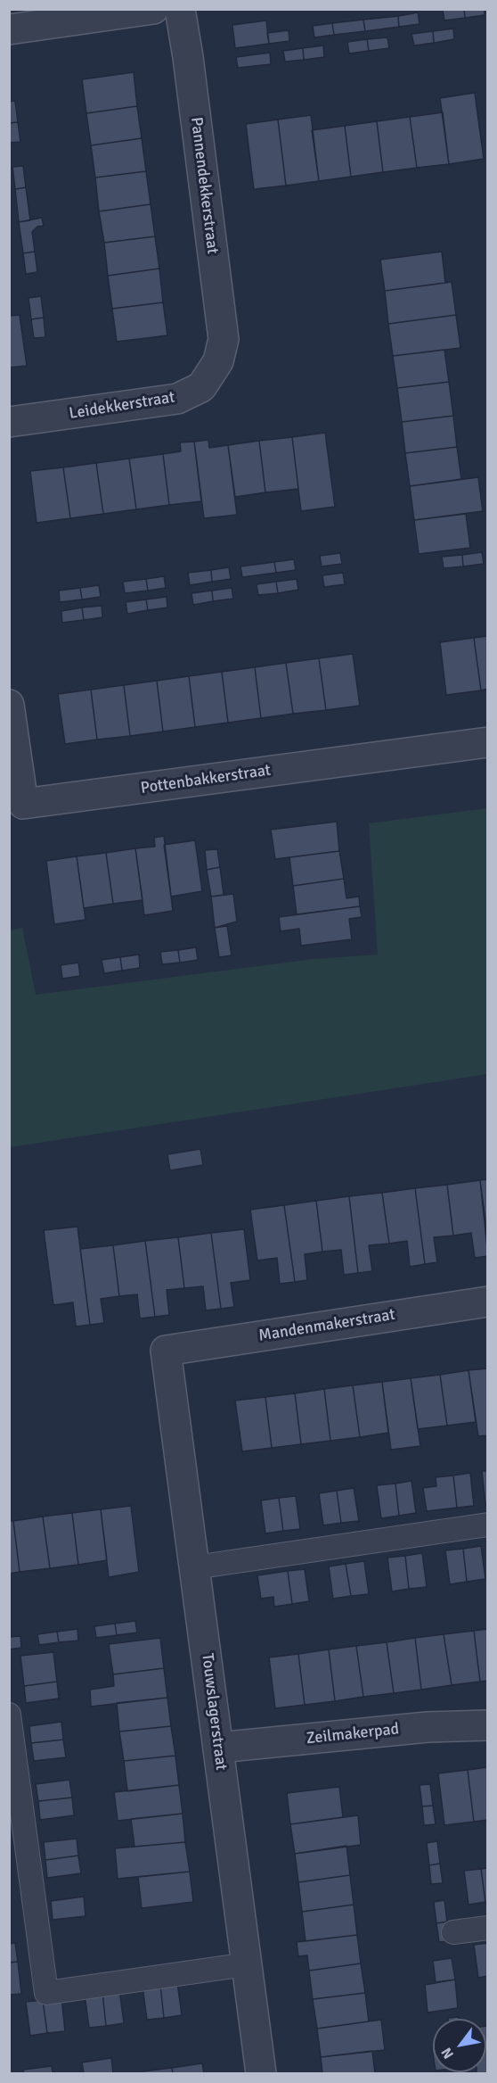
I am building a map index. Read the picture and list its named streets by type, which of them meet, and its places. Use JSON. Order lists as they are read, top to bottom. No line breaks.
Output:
{"streets":{"street":["Pannendekkerstraat","Leidekkerstraat","Pottenbakkerstraat","Mandenmakerstraat","Touwslagerstraat","Zeilmakerpad"]},"crossings":[["Pannendekkerstraat","Leidekkerstraat"],["Mandenmakerstraat","Touwslagerstraat"],["Touwslagerstraat","Zeilmakerpad"]],"north":"bottom left"}
